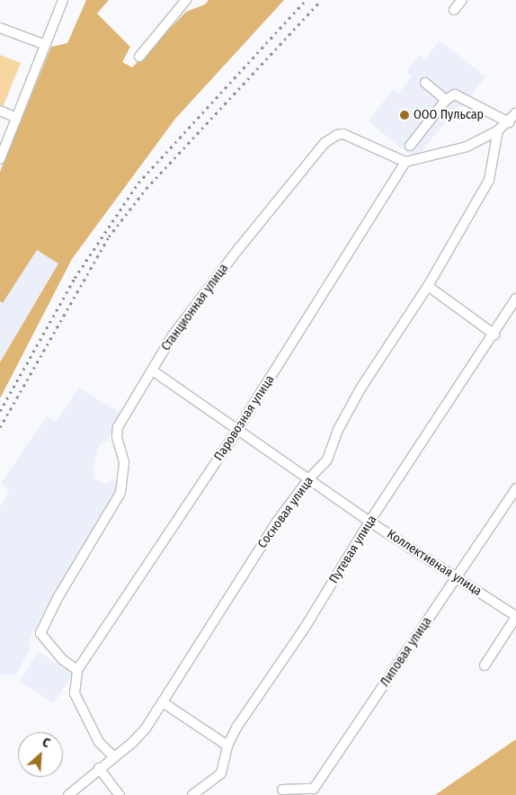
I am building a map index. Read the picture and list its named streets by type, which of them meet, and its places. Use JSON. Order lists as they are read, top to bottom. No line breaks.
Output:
{"streets":{"street":["Станционная улица","Паровозная улица","Сосновая улица","Путевая улица","Коллективная улица","Липовая улица"]},"crossings":[["Станционная улица","Паровозная улица"],["Станционная улица","Коллективная улица"],["Паровозная улица","Коллективная улица"],["Сосновая улица","Коллективная улица"],["Путевая улица","Коллективная улица"],["Коллективная улица","Липовая улица"]],"places":["ООО Пульсар"],"north":"top right"}
